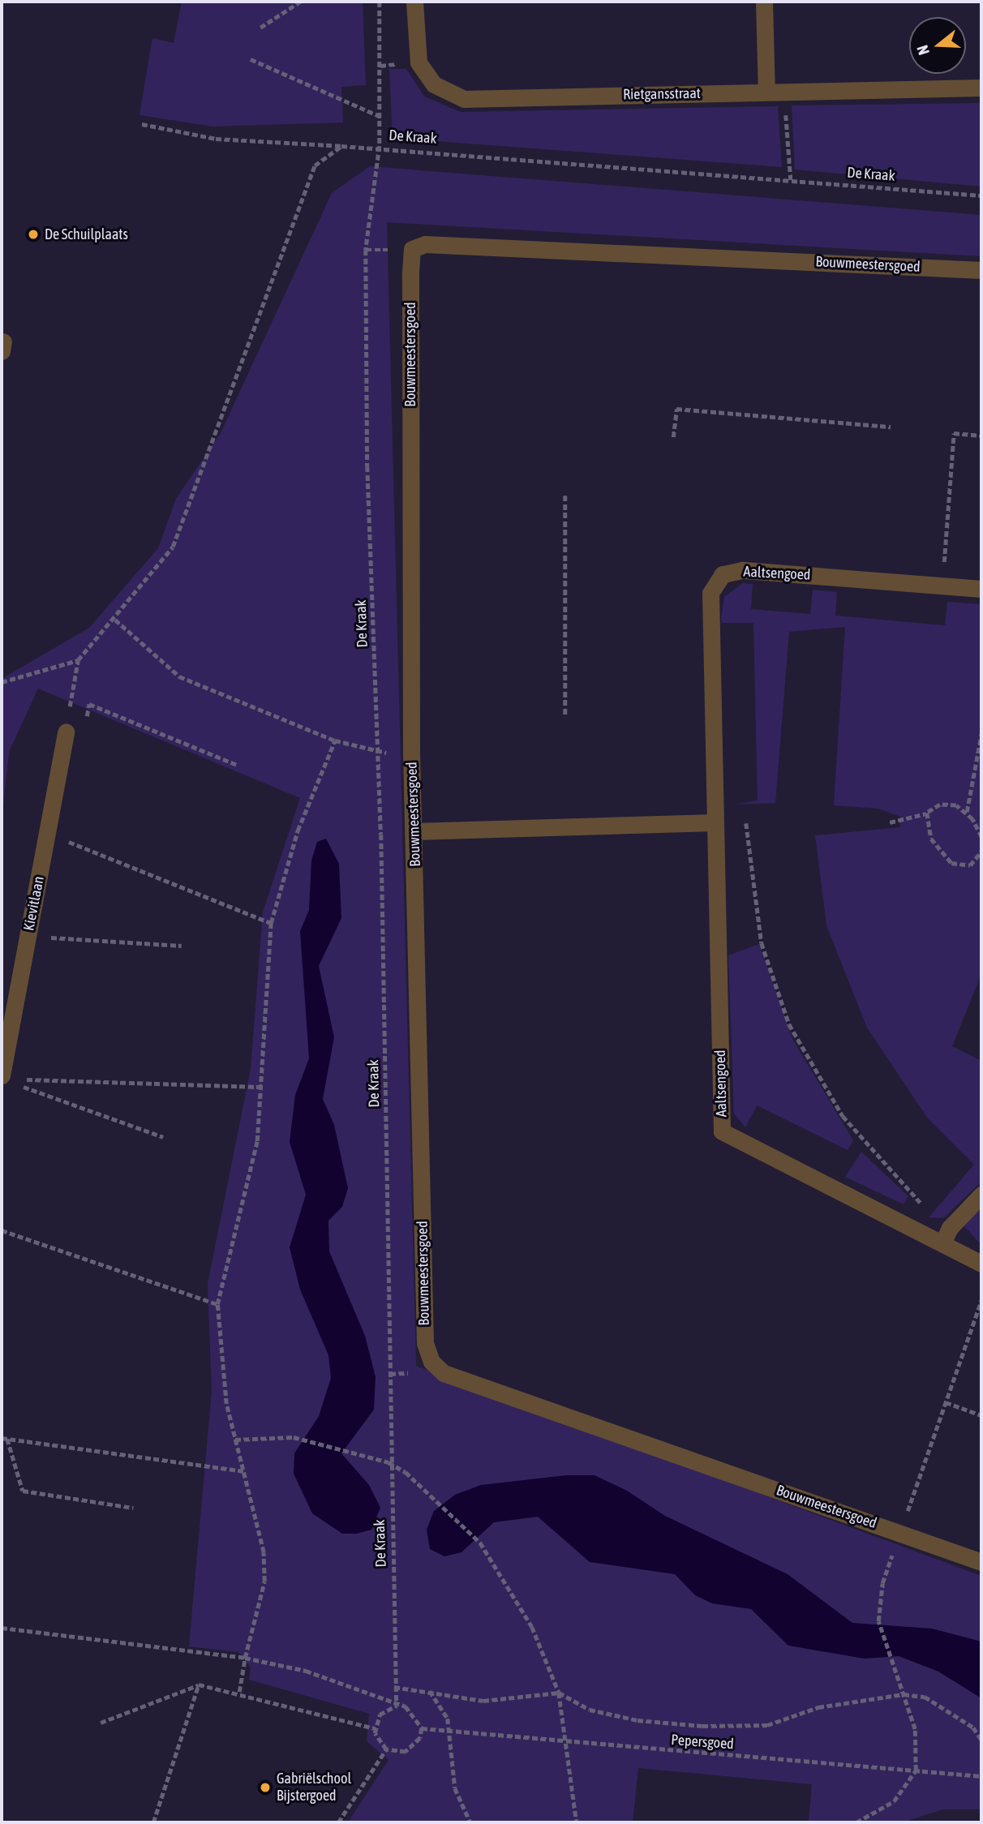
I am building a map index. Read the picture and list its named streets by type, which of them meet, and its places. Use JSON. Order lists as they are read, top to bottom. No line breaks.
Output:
{"streets":{"street":["Rietgansstraat","Bouwmeestersgoed","Aaltsengoed","Kievitlaan"],"path":["De Kraak","Pepersgoed"]},"crossings":[["De Kraak","Pepersgoed"]],"places":["De Schuilplaats","Gabriëlschool Bijstergoed"],"north":"left"}
